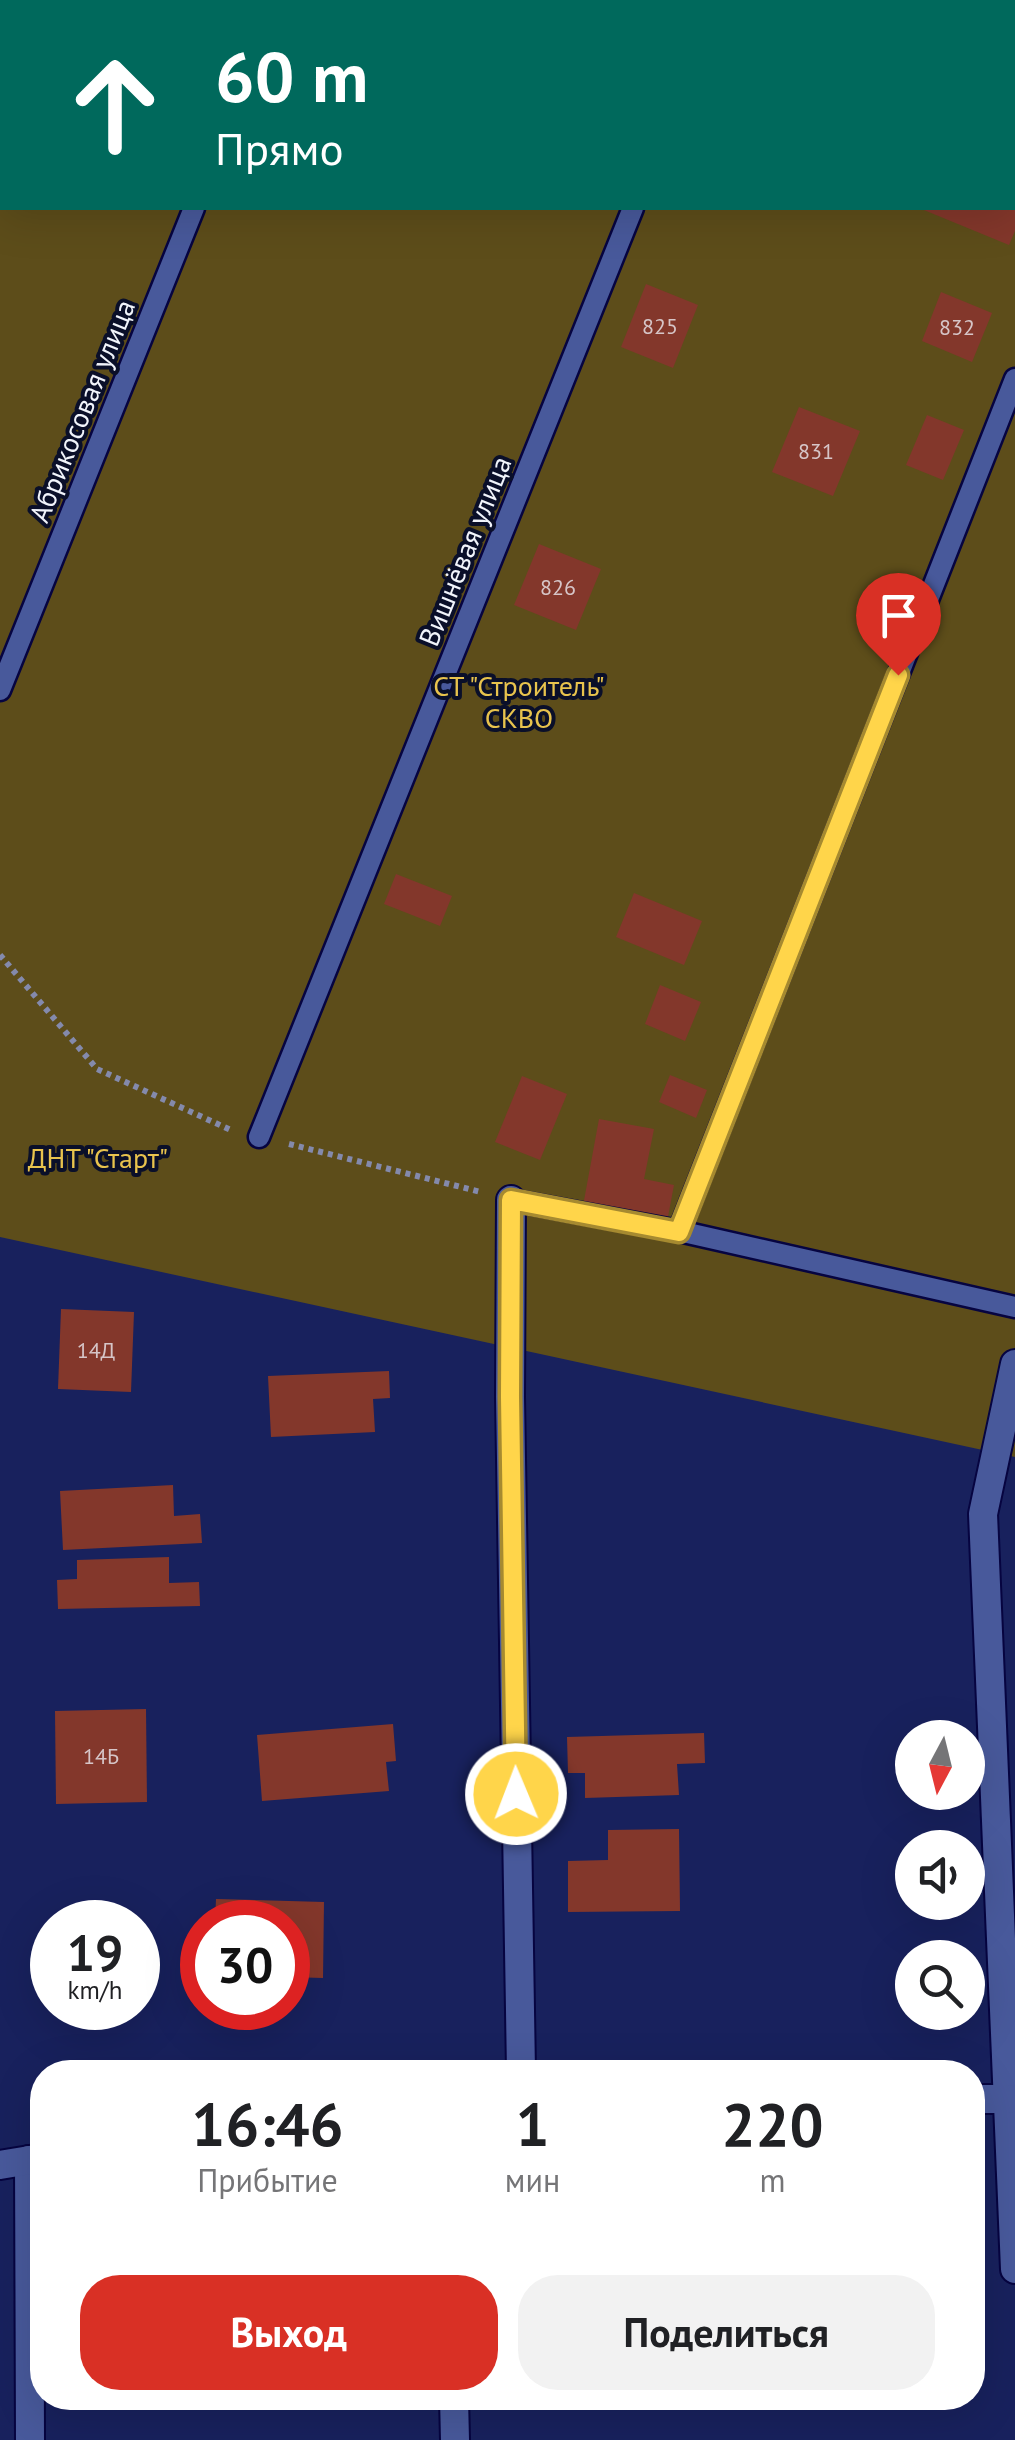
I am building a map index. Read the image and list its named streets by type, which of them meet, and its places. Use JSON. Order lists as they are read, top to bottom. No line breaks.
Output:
{"streets":{"lane":["Абрикосовая улица","Вишнёвая улица"]},"parks":["СТ \"Строитель\" СКВО","ДНТ \"Старт\""],"house_numbers":["825","832","831","826","14Д","14Б"],"north":"bottom","page":{"turn":["60 m","Прямо"],"speed":"19 km/h","limit":"30","eta":["16:46","Прибытие","1","мин","220","m"],"buttons":["Выход","Поделиться"]}}
